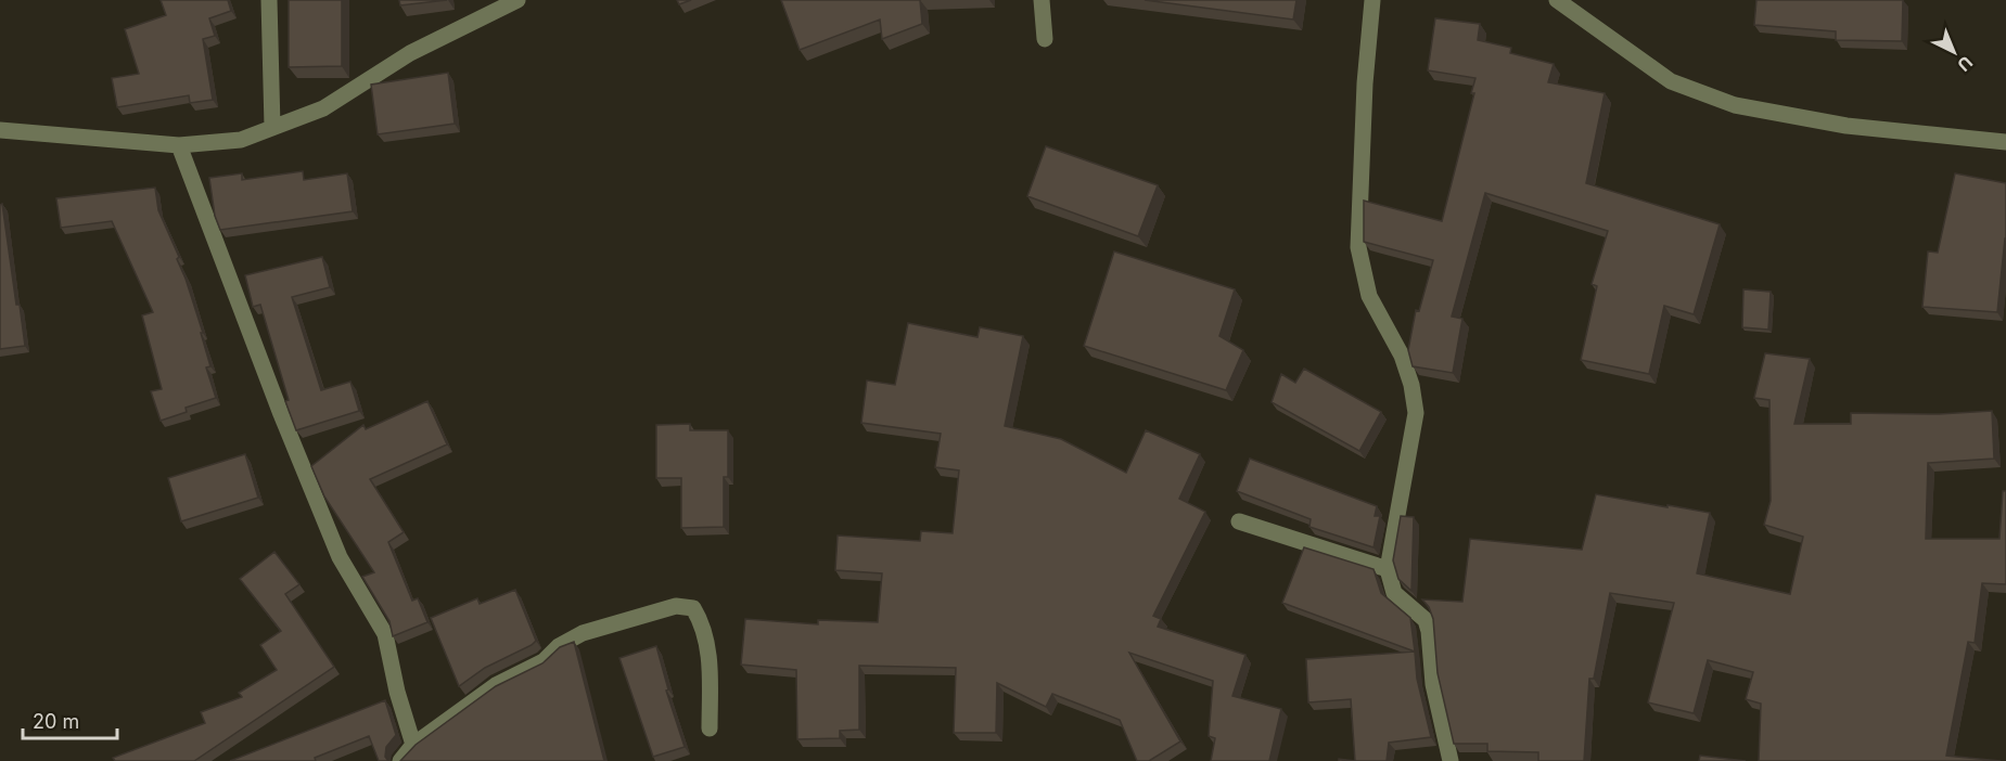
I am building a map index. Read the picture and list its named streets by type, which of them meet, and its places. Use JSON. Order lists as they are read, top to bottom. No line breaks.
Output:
{"scale_bar":"20 m","north":"bottom right"}
